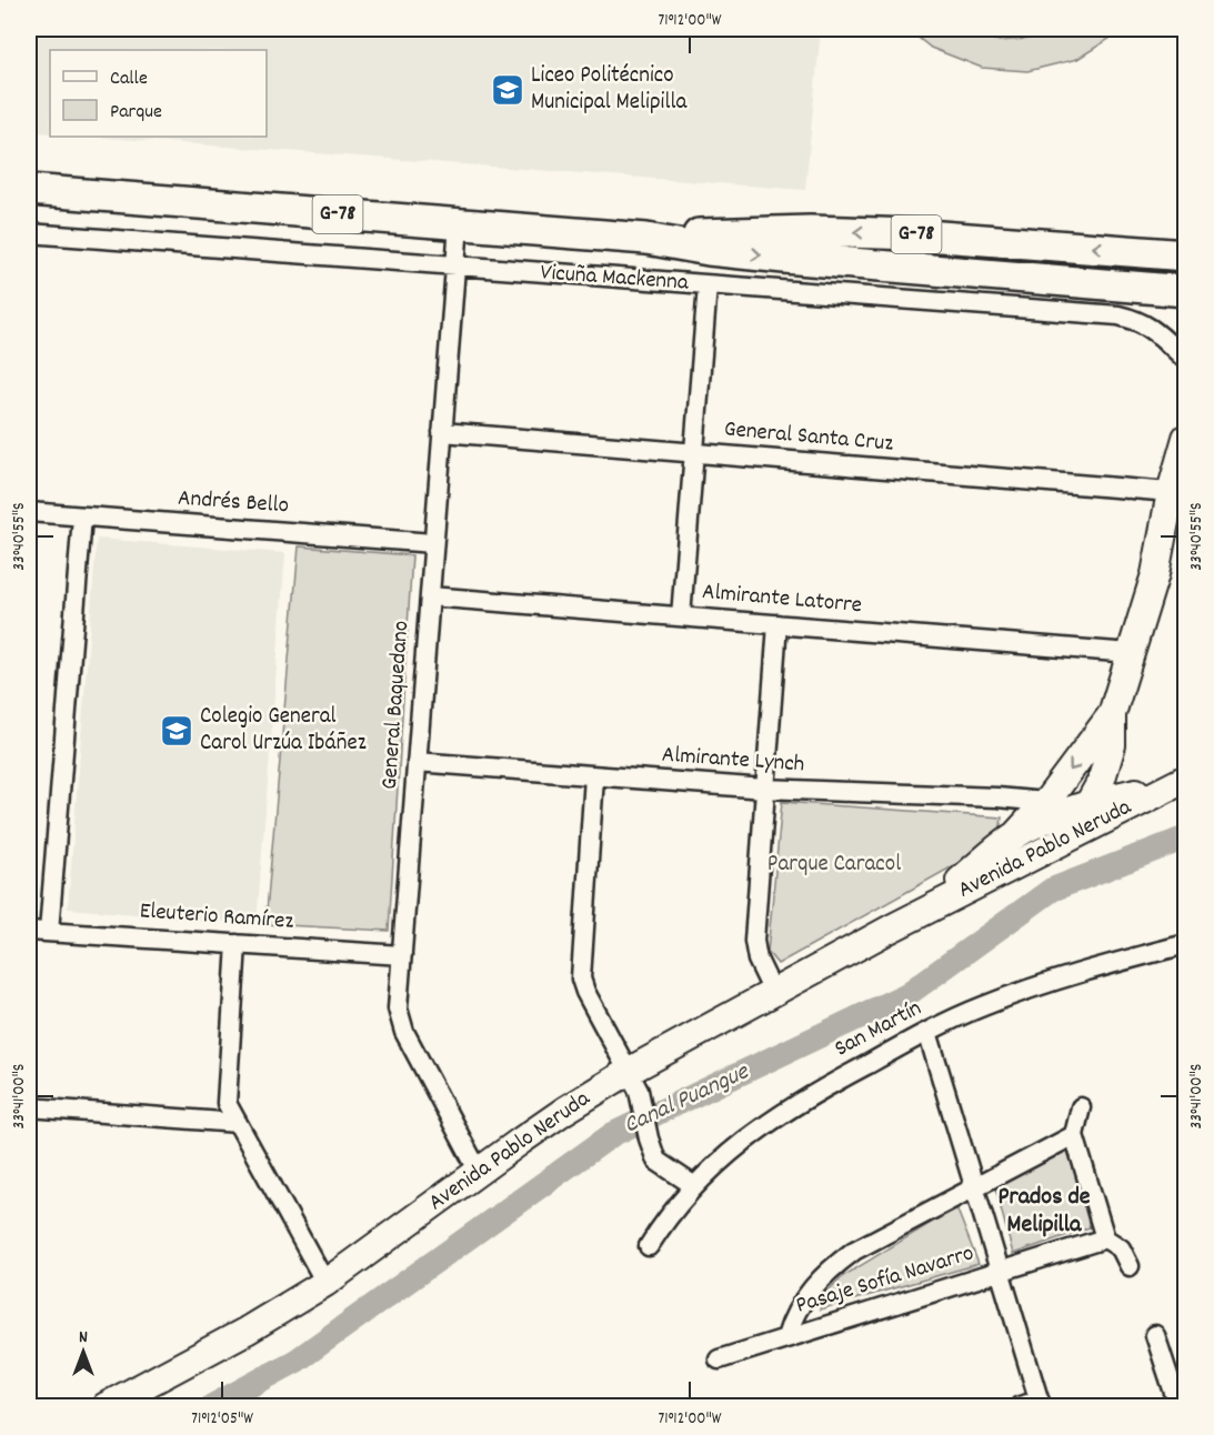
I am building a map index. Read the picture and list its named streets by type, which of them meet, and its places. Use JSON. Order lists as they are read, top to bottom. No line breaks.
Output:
{"streets":{"main road":["G-78","Vicuña Mackenna","Avenida Pablo Neruda"],"street":["General Santa Cruz","Andrés Bello","Almirante Latorre","General Baquedano","Almirante Lynch","Eleuterio Ramírez","San Martín","Pasaje Sofía Navarro"]},"crossings":[["Vicuña Mackenna","General Baquedano"],["General Santa Cruz","General Baquedano"],["Andrés Bello","General Baquedano"],["Almirante Latorre","General Baquedano"],["General Baquedano","Almirante Lynch"],["General Baquedano","Avenida Pablo Neruda"],["General Baquedano","Eleuterio Ramírez"]],"districts":["Prados de Melipilla"],"water":["Canal Puangue"],"parks":["Parque Caracol"],"places":{"school or university":["Liceo Politécnico Municipal Melipilla","Colegio General Carol Urzúa Ibáñez"]},"legend":["Calle","Parque"],"north":"top","coordinates":["71°12'00\"W","33°40'55\"S","33°41'00\"S","71°12'05\"W"]}
